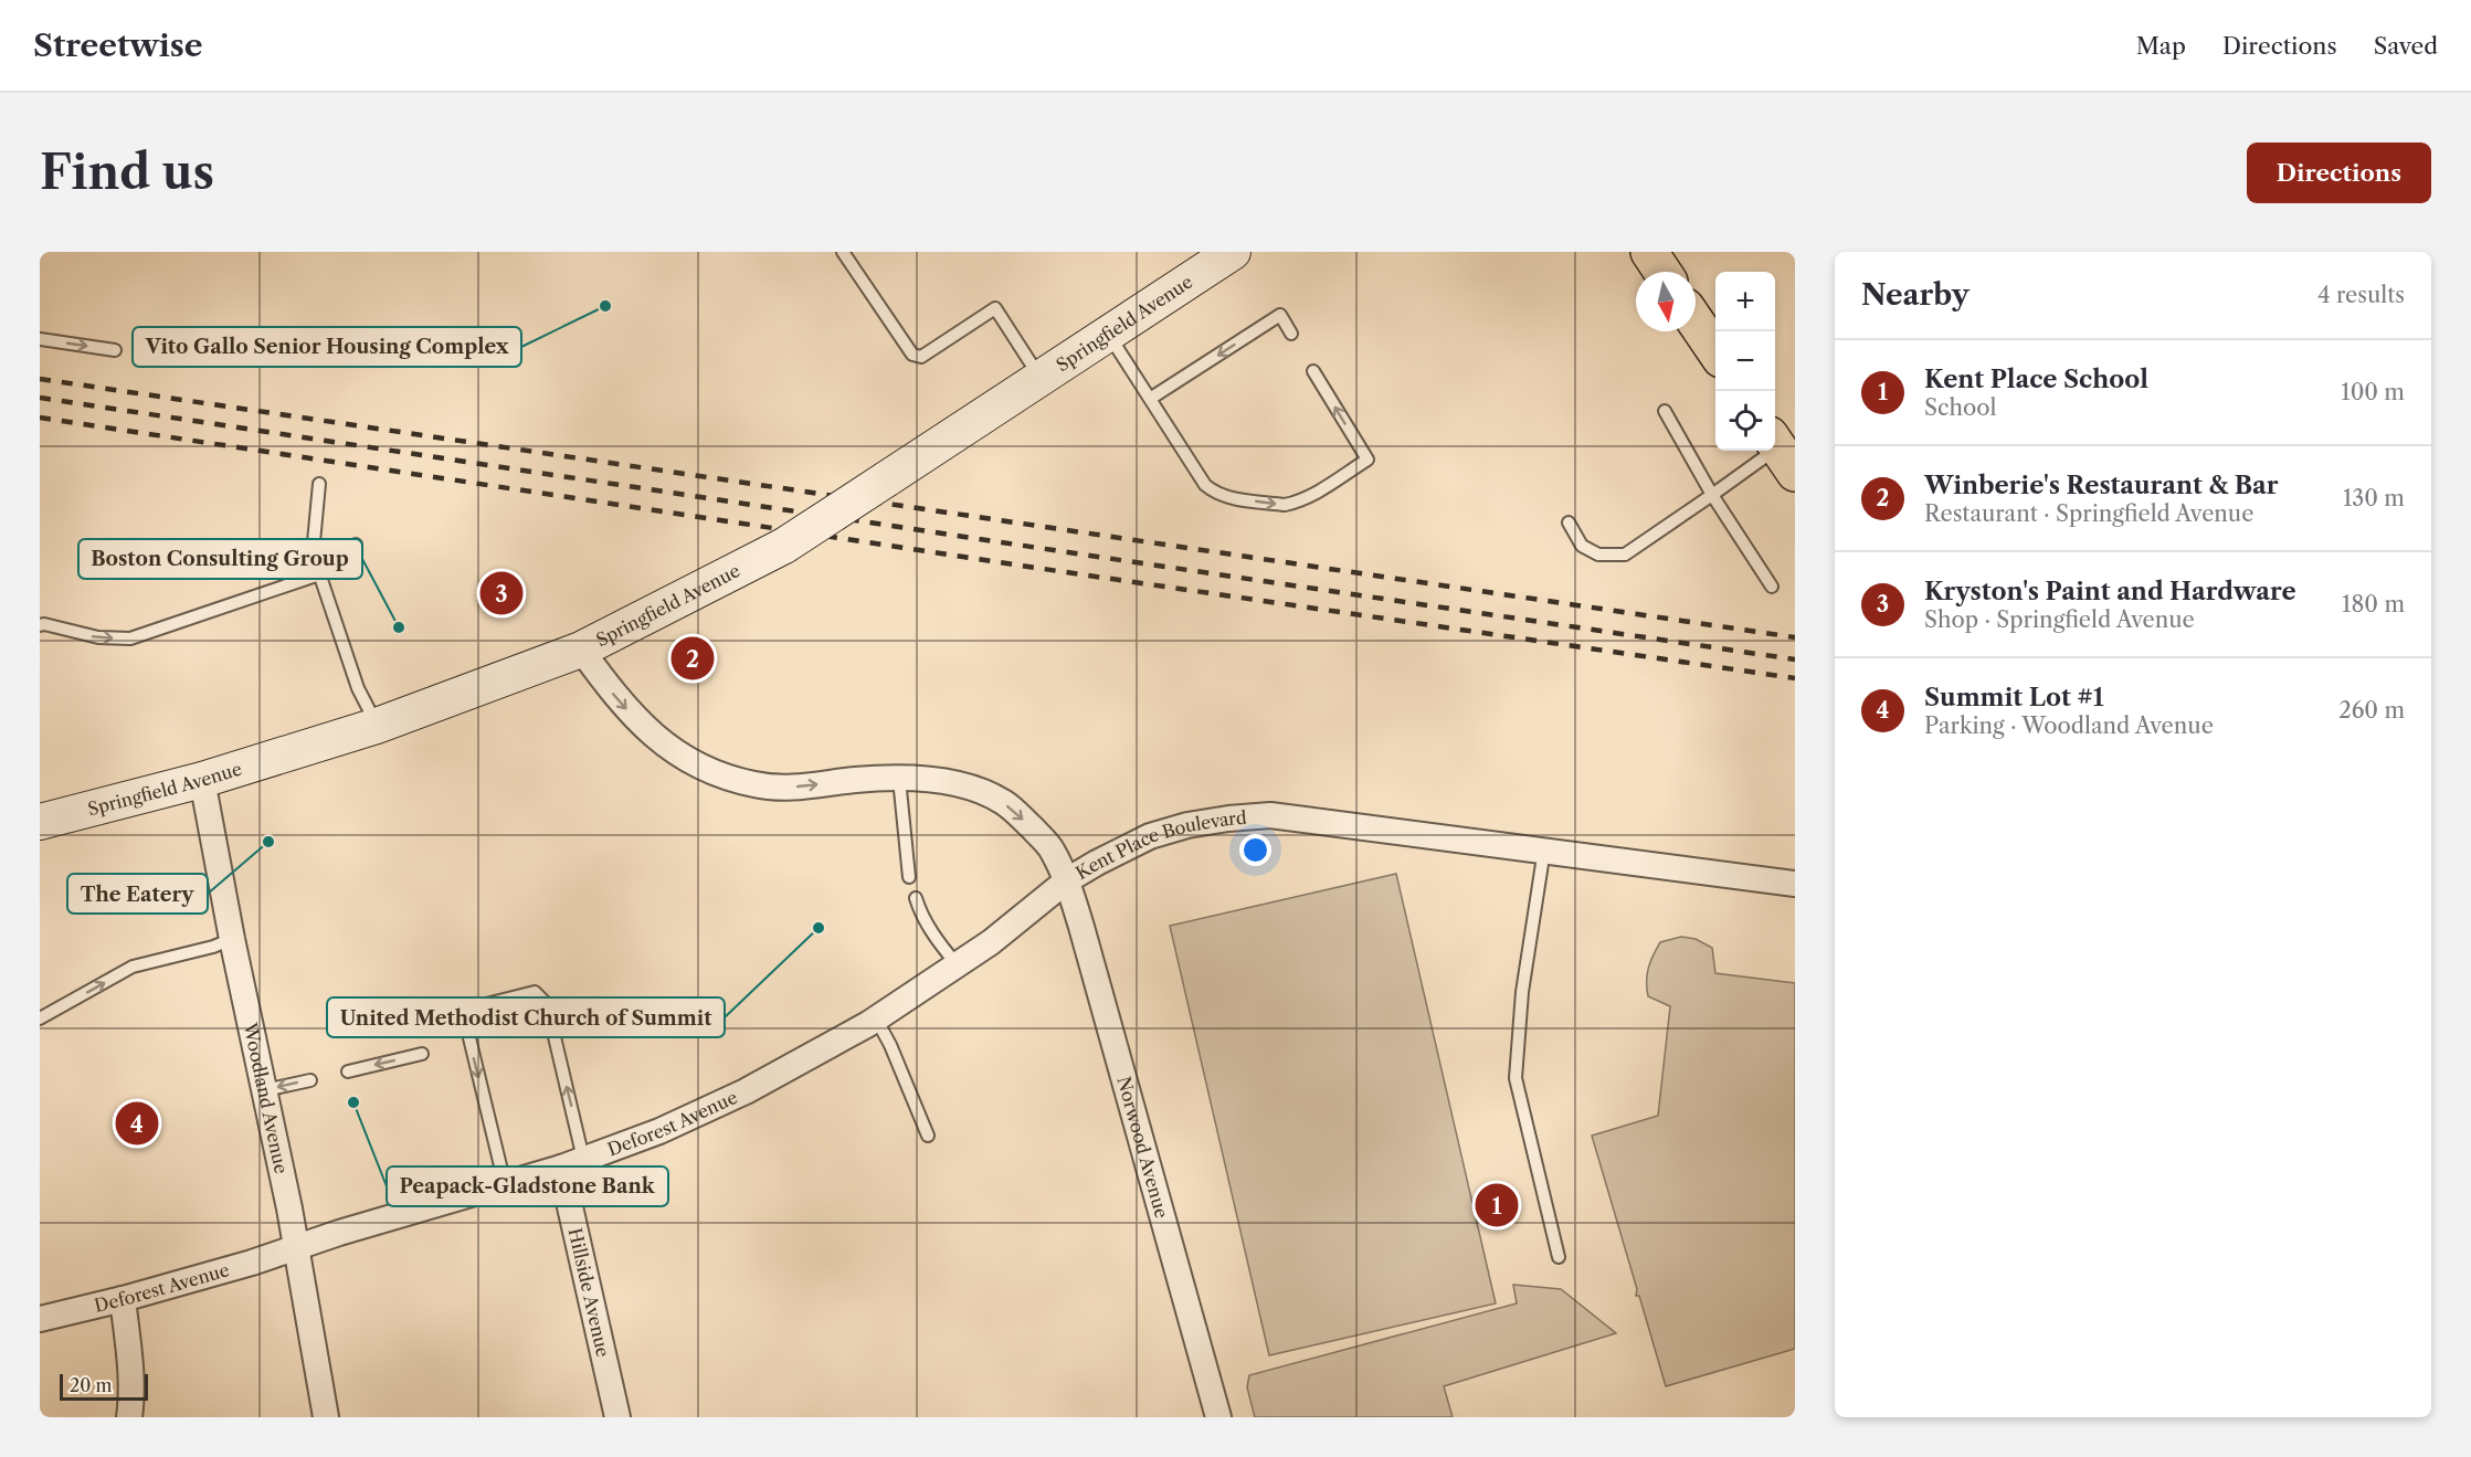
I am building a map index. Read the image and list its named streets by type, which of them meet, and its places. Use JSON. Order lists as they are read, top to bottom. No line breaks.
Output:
{"streets":{"main road":["Springfield Avenue"],"street":["Kent Place Boulevard","Woodland Avenue","Deforest Avenue","Norwood Avenue","Hillside Avenue"]},"crossings":[["Springfield Avenue","Kent Place Boulevard"],["Springfield Avenue","Woodland Avenue"],["Kent Place Boulevard","Deforest Avenue"],["Kent Place Boulevard","Norwood Avenue"],["Woodland Avenue","Deforest Avenue"],["Deforest Avenue","Norwood Avenue"],["Deforest Avenue","Hillside Avenue"]],"one_way":["Kent Place Boulevard"],"places":["Vito Gallo Senior Housing Complex","Boston Consulting Group","The Eatery","United Methodist Church of Summit","Peapack-Gladstone Bank"],"scale_bar":"20 m","north":"bottom","page":{"header":"Streetwise","nav":["Map","Directions","Saved"],"buttons":"Directions","title":"Find us","heading":["Nearby","4 results"],"map_buttons":["+","−"],"list":[{"mark":"1","name":"Kent Place School","note":"School","value":"100 m"},{"mark":"2","name":"Winberie's Restaurant & Bar","note":"Restaurant · Springfield Avenue","value":"130 m"},{"mark":"3","name":"Kryston's Paint and Hardware","note":"Shop · Springfield Avenue","value":"180 m"},{"mark":"4","name":"Summit Lot #1","note":"Parking · Woodland Avenue","value":"260 m"}],"pins":["3","2","4","1"],"scale":"20 m"}}
